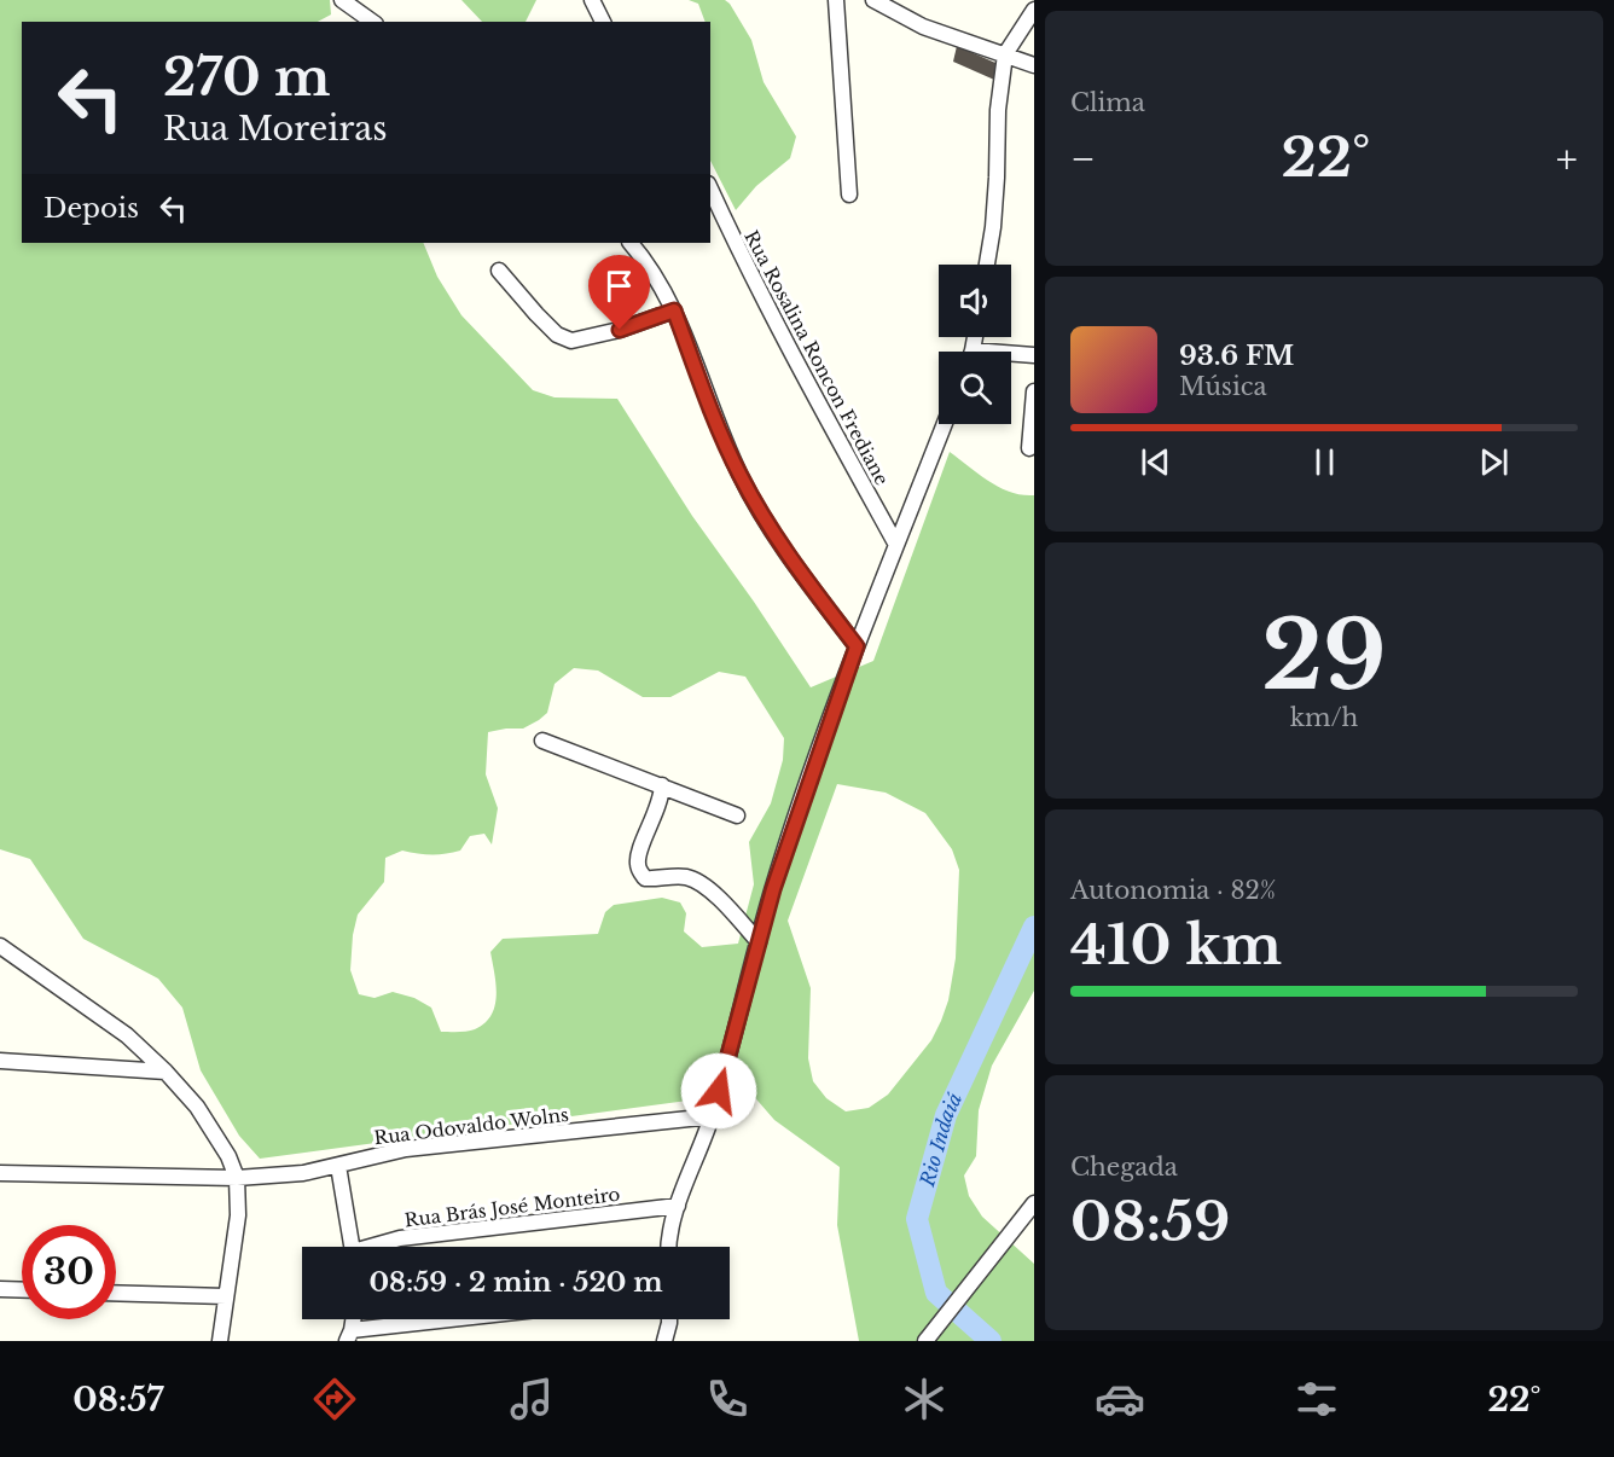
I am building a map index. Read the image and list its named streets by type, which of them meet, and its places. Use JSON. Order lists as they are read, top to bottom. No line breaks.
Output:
{"streets":{"street":["Rua Rosalina Roncon Frediane","Rua Odovaldo Wolns","Rua Brás José Monteiro"]},"water":["Rio Indaiá"],"page":{"tile":["Clima",["29","km/h"],["Autonomia · 82%","410 km"],["Chegada","08:59"]],"turn":["270 m","Rua Moreiras"],"heat":["−","22°","+"],"then":"Depois","song":["93.6 FM","Música"],"limit":"30","trip":"08:59 · 2 min · 520 m","tabs":["08:57","22°"]}}
